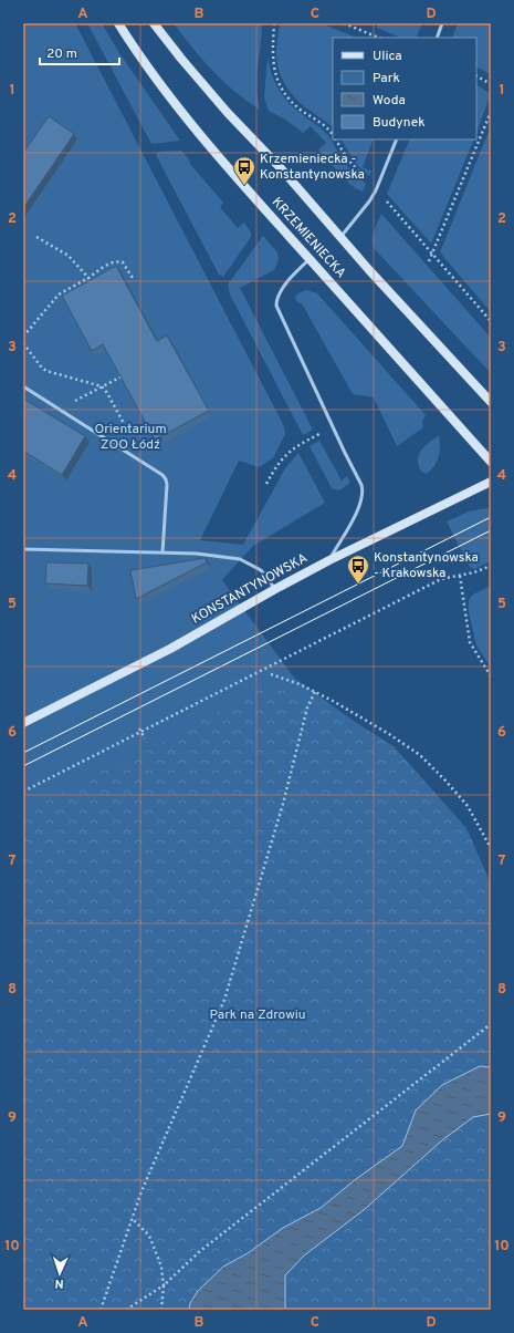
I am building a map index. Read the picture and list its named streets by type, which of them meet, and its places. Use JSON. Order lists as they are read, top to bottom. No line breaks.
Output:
{"streets":{"main road":["KRZEMIENIECKA","KONSTANTYNOWSKA"]},"parks":["Orientarium ZOO Łódź","Park na Zdrowiu"],"places":{"bus stop":["Krzemieniecka - Konstantynowska","Konstantynowska - Krakowska"]},"legend":["Ulica","Park","Woda","Budynek"],"scale_bar":"20 m","north":"bottom","grid":{"columns":["A","B","C","D"],"rows":["1","2","3","4","5","6","7","8","9","10"]}}
